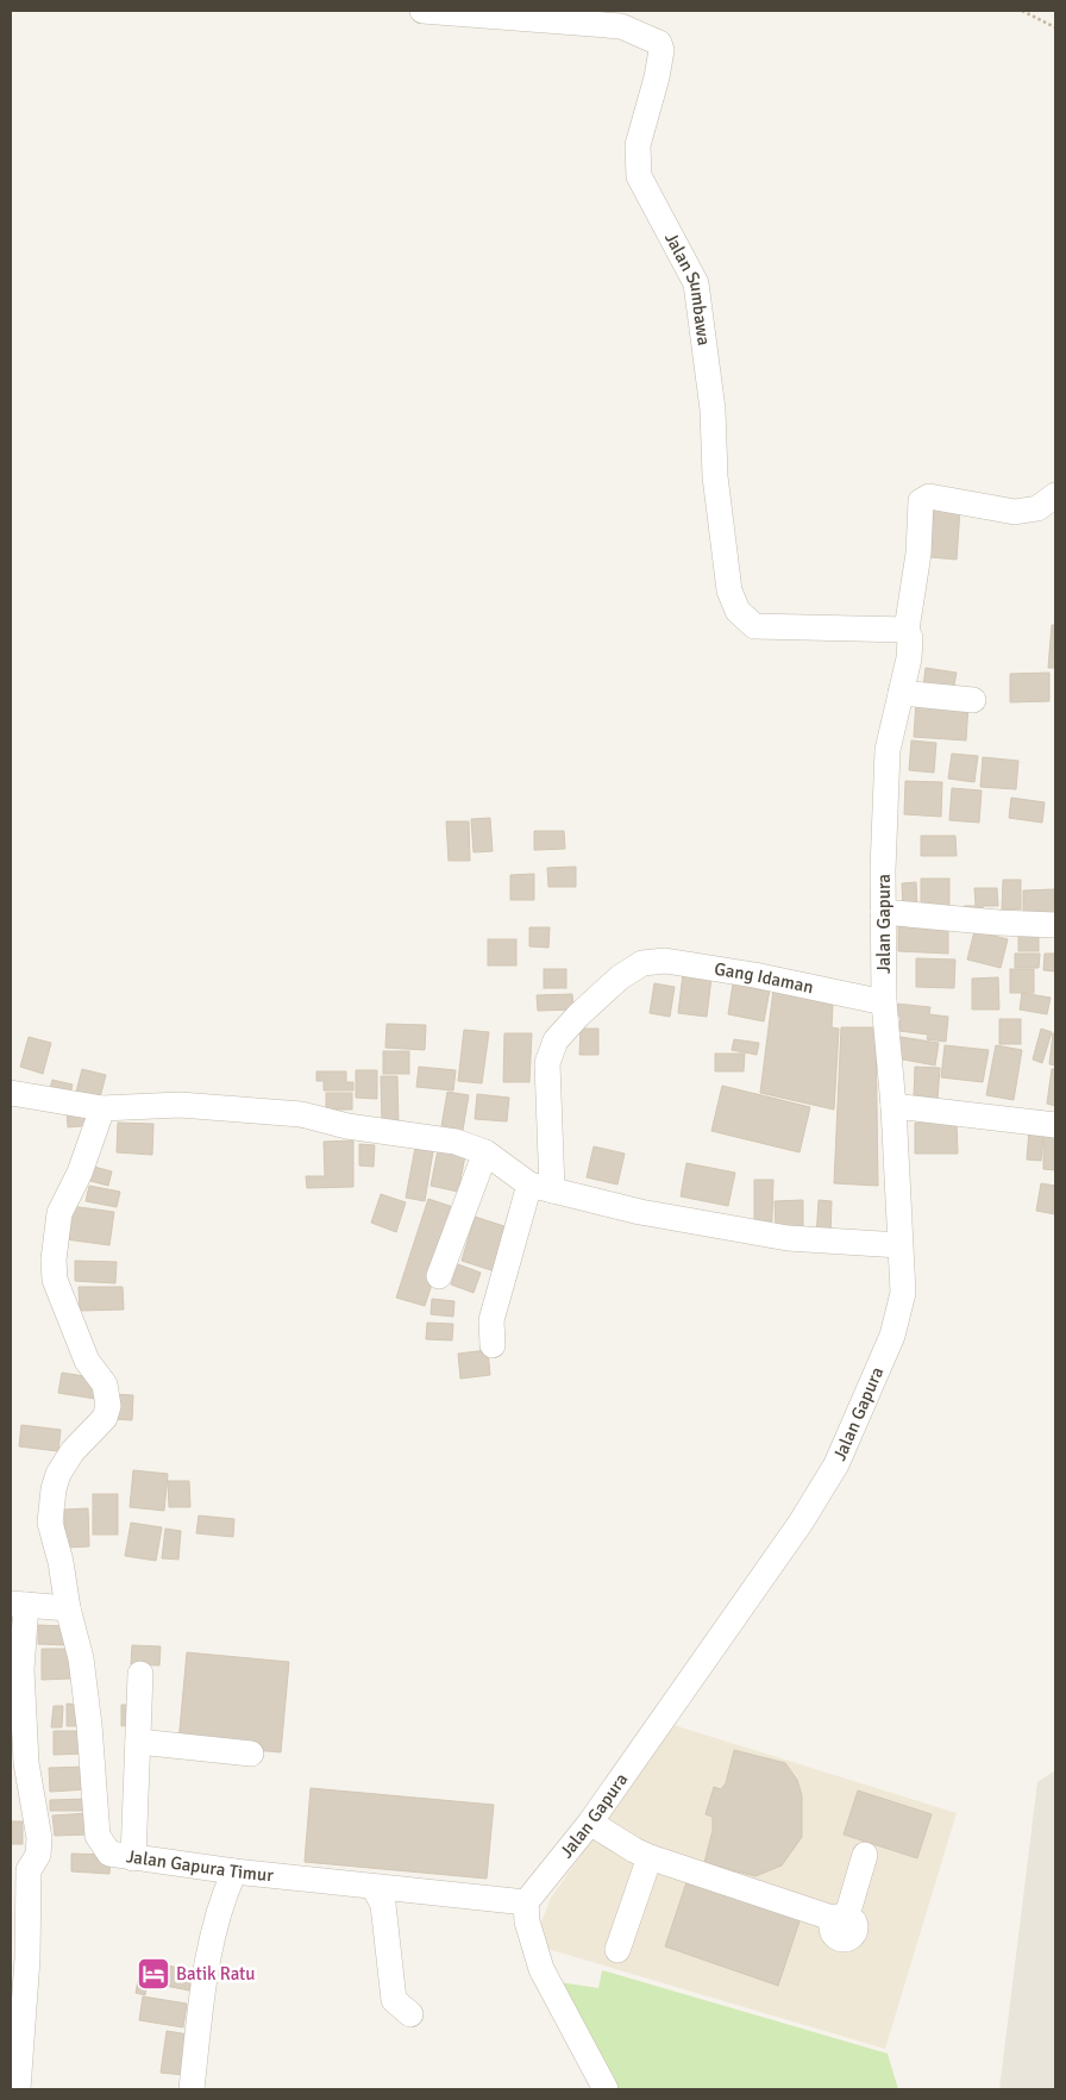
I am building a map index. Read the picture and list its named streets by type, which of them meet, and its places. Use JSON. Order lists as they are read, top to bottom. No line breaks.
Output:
{"streets":{"street":["Jalan Sumbawa","Jalan Gapura","Gang Idaman","Jalan Gapura Timur"]},"crossings":[["Jalan Sumbawa","Jalan Gapura"],["Jalan Gapura","Gang Idaman"],["Jalan Gapura","Jalan Gapura Timur"]],"places":{"hotel":["Batik Ratu"]}}
